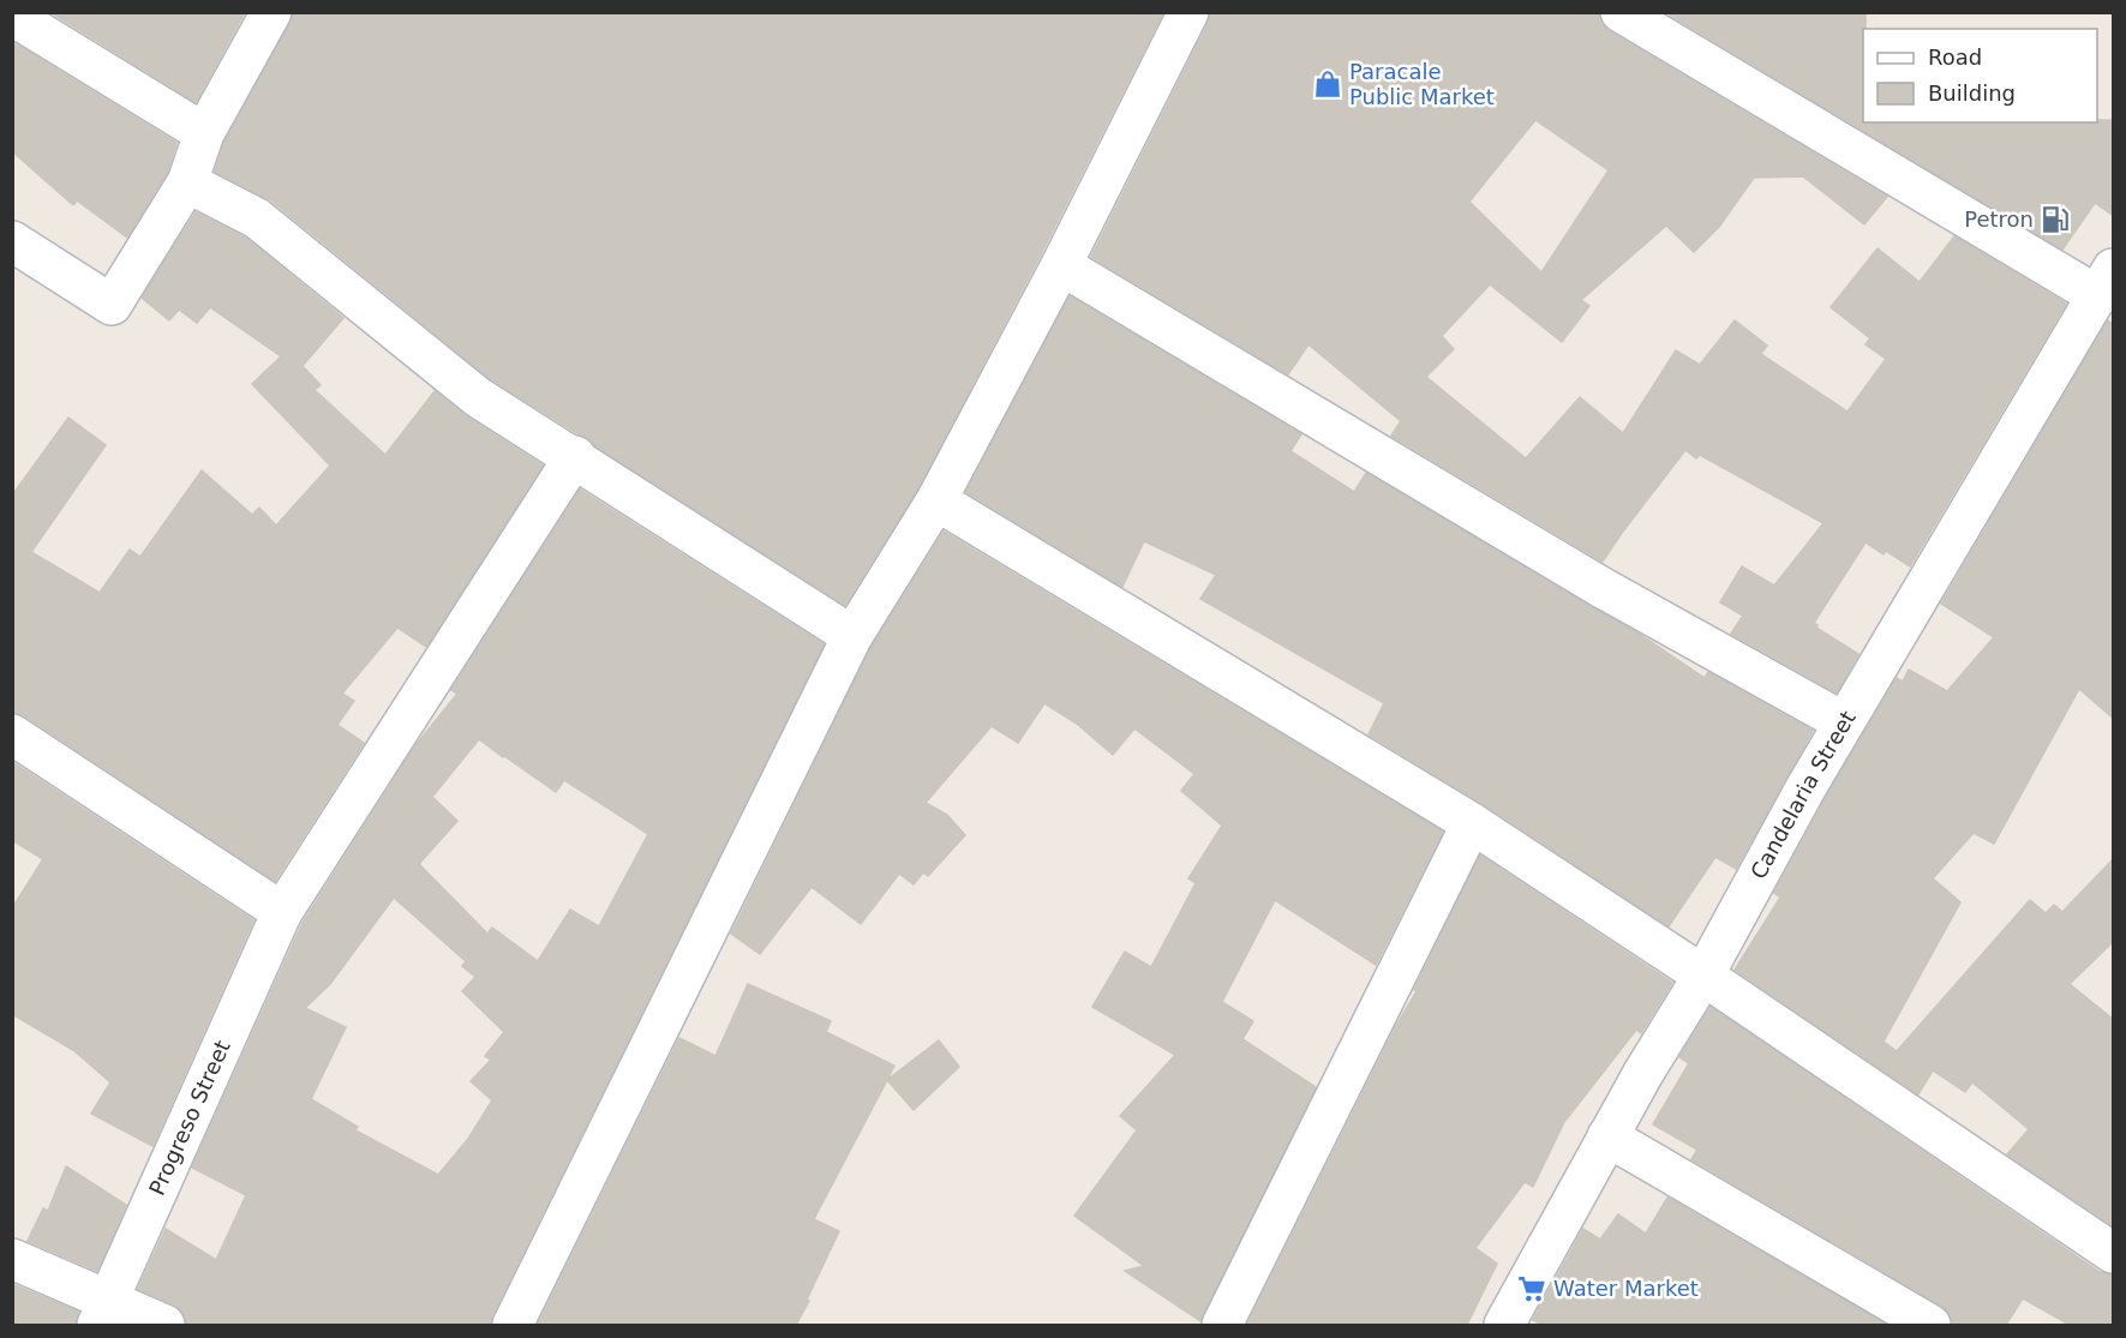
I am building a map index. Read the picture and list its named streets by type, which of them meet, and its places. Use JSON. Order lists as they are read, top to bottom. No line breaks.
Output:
{"streets":{"street":["Candelaria Street","Progreso Street"]},"places":{"shop":["Paracale Public Market"],"fuel station":["Petron"],"supermarket":["Water Market"]},"legend":["Road","Building"]}
